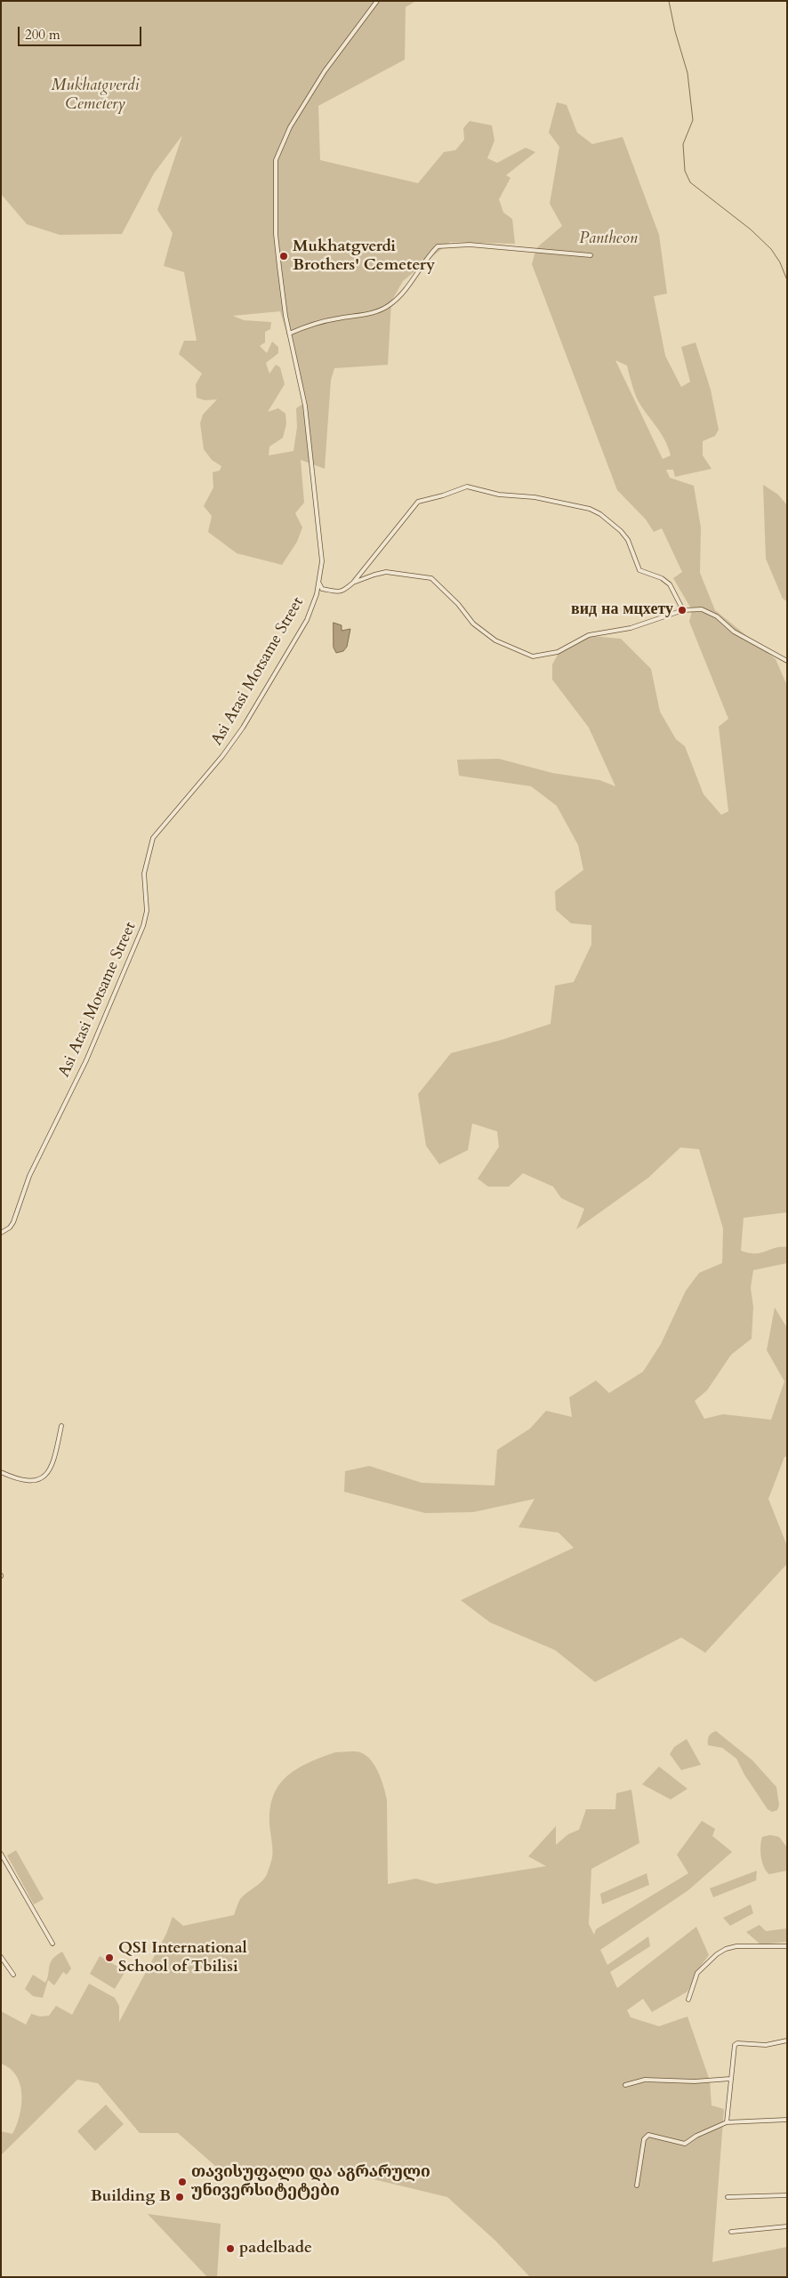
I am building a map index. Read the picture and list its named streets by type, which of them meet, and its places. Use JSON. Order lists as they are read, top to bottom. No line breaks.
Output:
{"streets":{"street":["Asi Atasi Motsame Street"]},"parks":["Mukhatgverdi Cemetery","Pantheon"],"places":["Mukhatgverdi Brothers' Cemetery","вид на мцхету","QSI International School of Tbilisi","თავისუფალი და აგრარული უნივერსიტეტები","Building B","padelbade"],"scale_bar":"200 m"}
